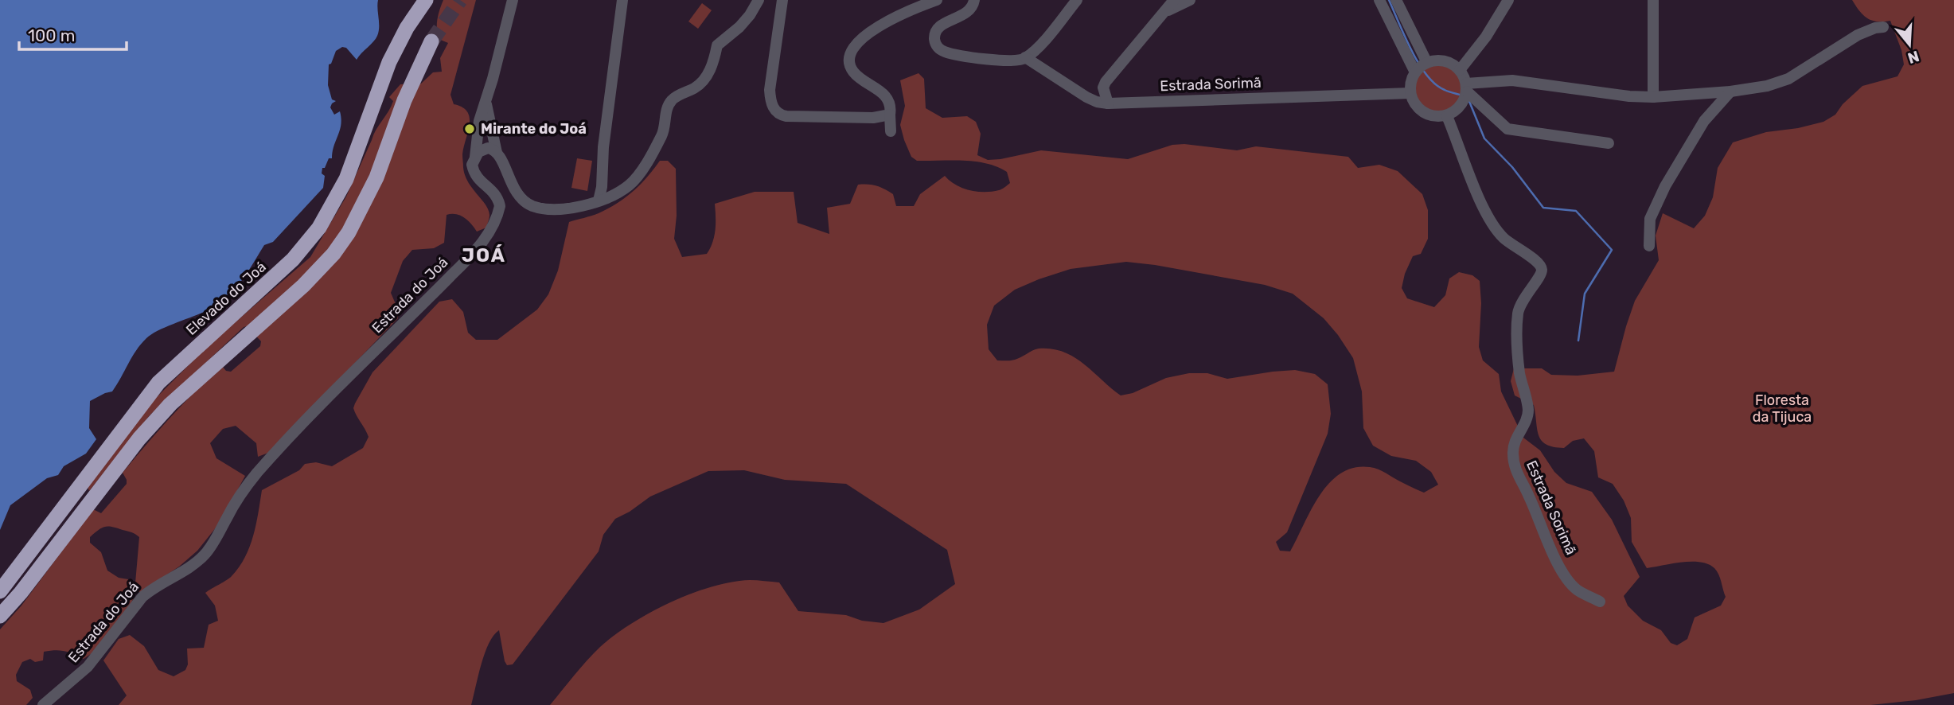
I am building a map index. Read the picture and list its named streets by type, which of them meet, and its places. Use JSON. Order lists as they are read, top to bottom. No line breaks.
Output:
{"streets":{"highway":["Elevado do Joá"],"street":["Estrada Sorimã","Estrada do Joá"]},"districts":["JOÁ"],"parks":["Floresta da Tijuca"],"places":["Mirante do Joá"],"scale_bar":"100 m","north":"bottom"}
